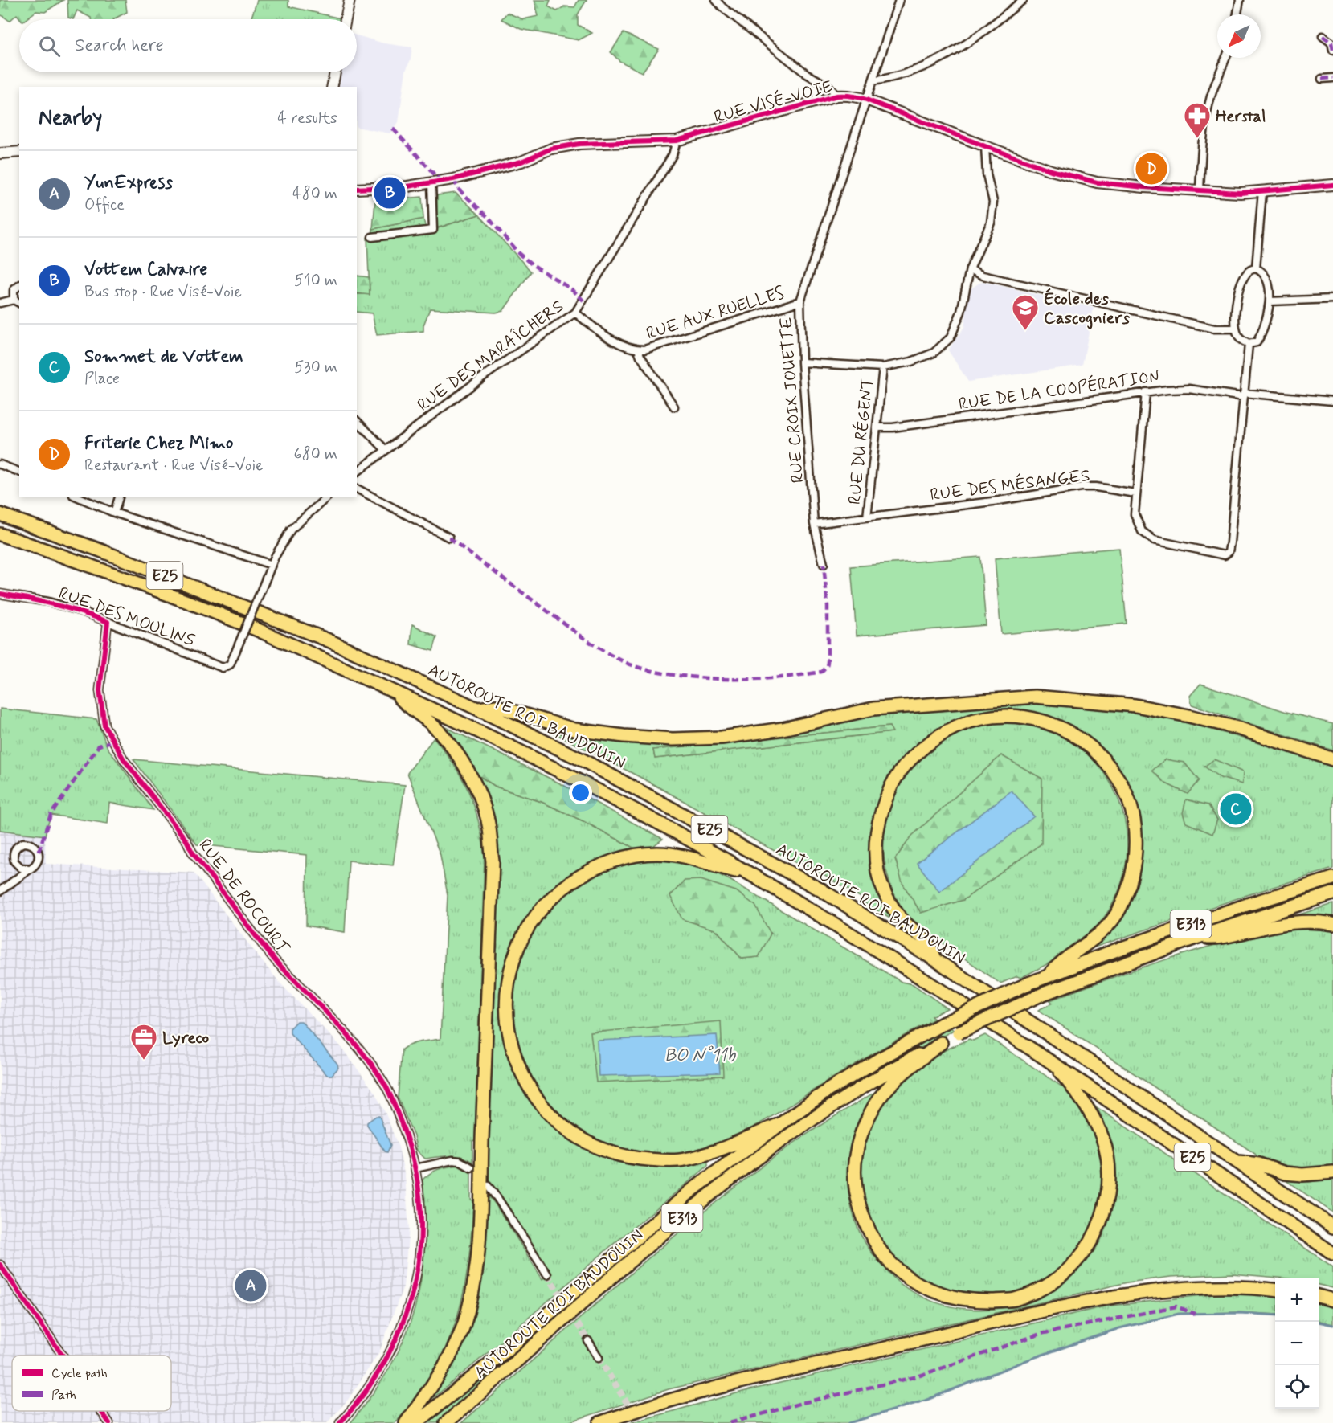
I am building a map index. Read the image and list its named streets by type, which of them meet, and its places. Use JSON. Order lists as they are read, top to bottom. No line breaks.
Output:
{"streets":{"highway":["E25","AUTOROUTE ROI BAUDOUIN","E313"],"street":["RUE VISÉ-VOIE","RUE AUX RUELLES","RUE DES MARAÎCHERS","RUE DE LA COOPÉRATION","RUE CROIX JOUETTE","RUE DU RÉGENT","RUE DES MÉSANGES","RUE DES MOULINS","RUE DE ROCOURT"]},"crossings":[["RUE VISÉ-VOIE","RUE DES MARAÎCHERS"],["RUE VISÉ-VOIE","RUE CROIX JOUETTE"],["RUE AUX RUELLES","RUE DES MARAÎCHERS"],["RUE AUX RUELLES","RUE CROIX JOUETTE"],["RUE DE LA COOPÉRATION","RUE DU RÉGENT"],["RUE CROIX JOUETTE","RUE DES MÉSANGES"],["RUE DU RÉGENT","RUE DES MÉSANGES"],["E25","AUTOROUTE ROI BAUDOUIN"],["RUE DES MOULINS","RUE DE ROCOURT"],["AUTOROUTE ROI BAUDOUIN","E313"]],"water":["BO N°11b"],"places":{"pharmacy":["Herstal"],"school or university":["École des Cascogniers"],"office":["Lyreco"]},"legend":["Cycle path","Path"],"north":"bottom left","page":{"search":"Search here","heading":["Nearby","4 results"],"list":[{"mark":"A","name":"YunExpress","note":"Office","value":"480 m"},{"mark":"B","name":"Vottem Calvaire","note":"Bus stop · Rue Visé-Voie","value":"510 m"},{"mark":"C","name":"Sommet de Vottem","note":"Place","value":"530 m"},{"mark":"D","name":"Friterie Chez Mimo","note":"Restaurant · Rue Visé-Voie","value":"680 m"}],"pins":["D","B","C","A"],"map_buttons":["+","−"]}}
